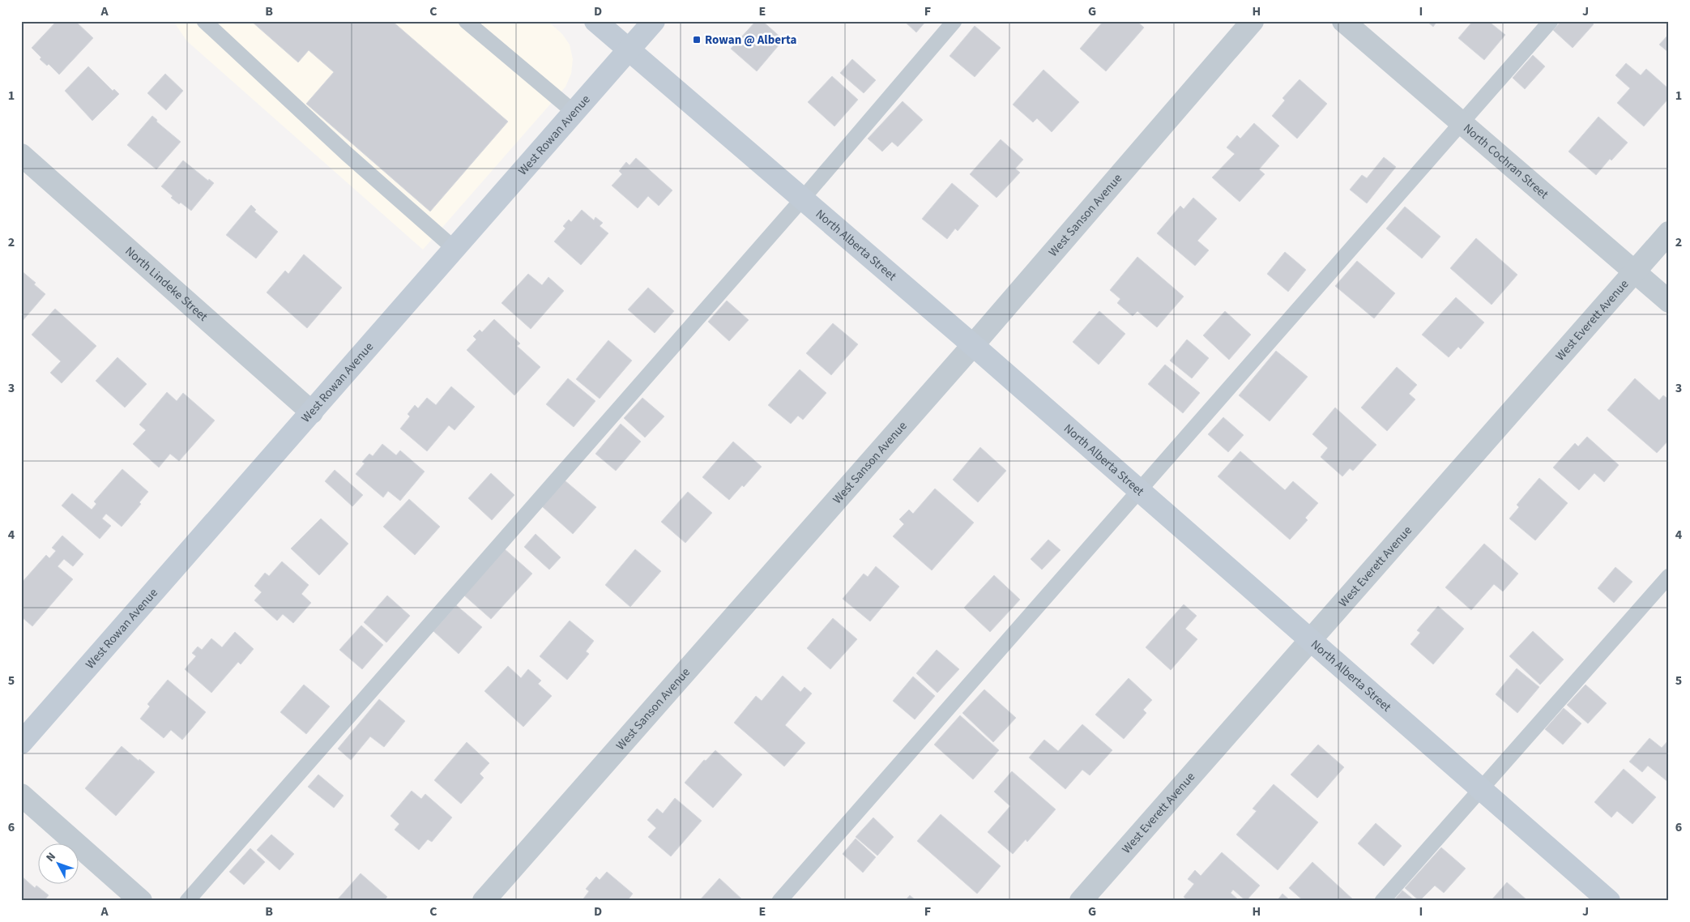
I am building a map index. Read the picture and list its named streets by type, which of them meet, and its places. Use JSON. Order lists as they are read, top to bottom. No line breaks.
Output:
{"streets":{"main road":["West Rowan Avenue","North Alberta Street"],"street":["North Cochran Street","West Sanson Avenue","North Lindeke Street","West Everett Avenue"]},"crossings":[["West Rowan Avenue","North Alberta Street"],["West Rowan Avenue","North Lindeke Street"],["North Cochran Street","West Everett Avenue"],["West Sanson Avenue","North Alberta Street"],["North Alberta Street","West Everett Avenue"]],"places":{"transit":["Rowan @ Alberta"]},"north":"top left","grid":{"columns":["A","B","C","D","E","F","G","H","I","J"],"rows":["1","2","3","4","5","6"]}}
